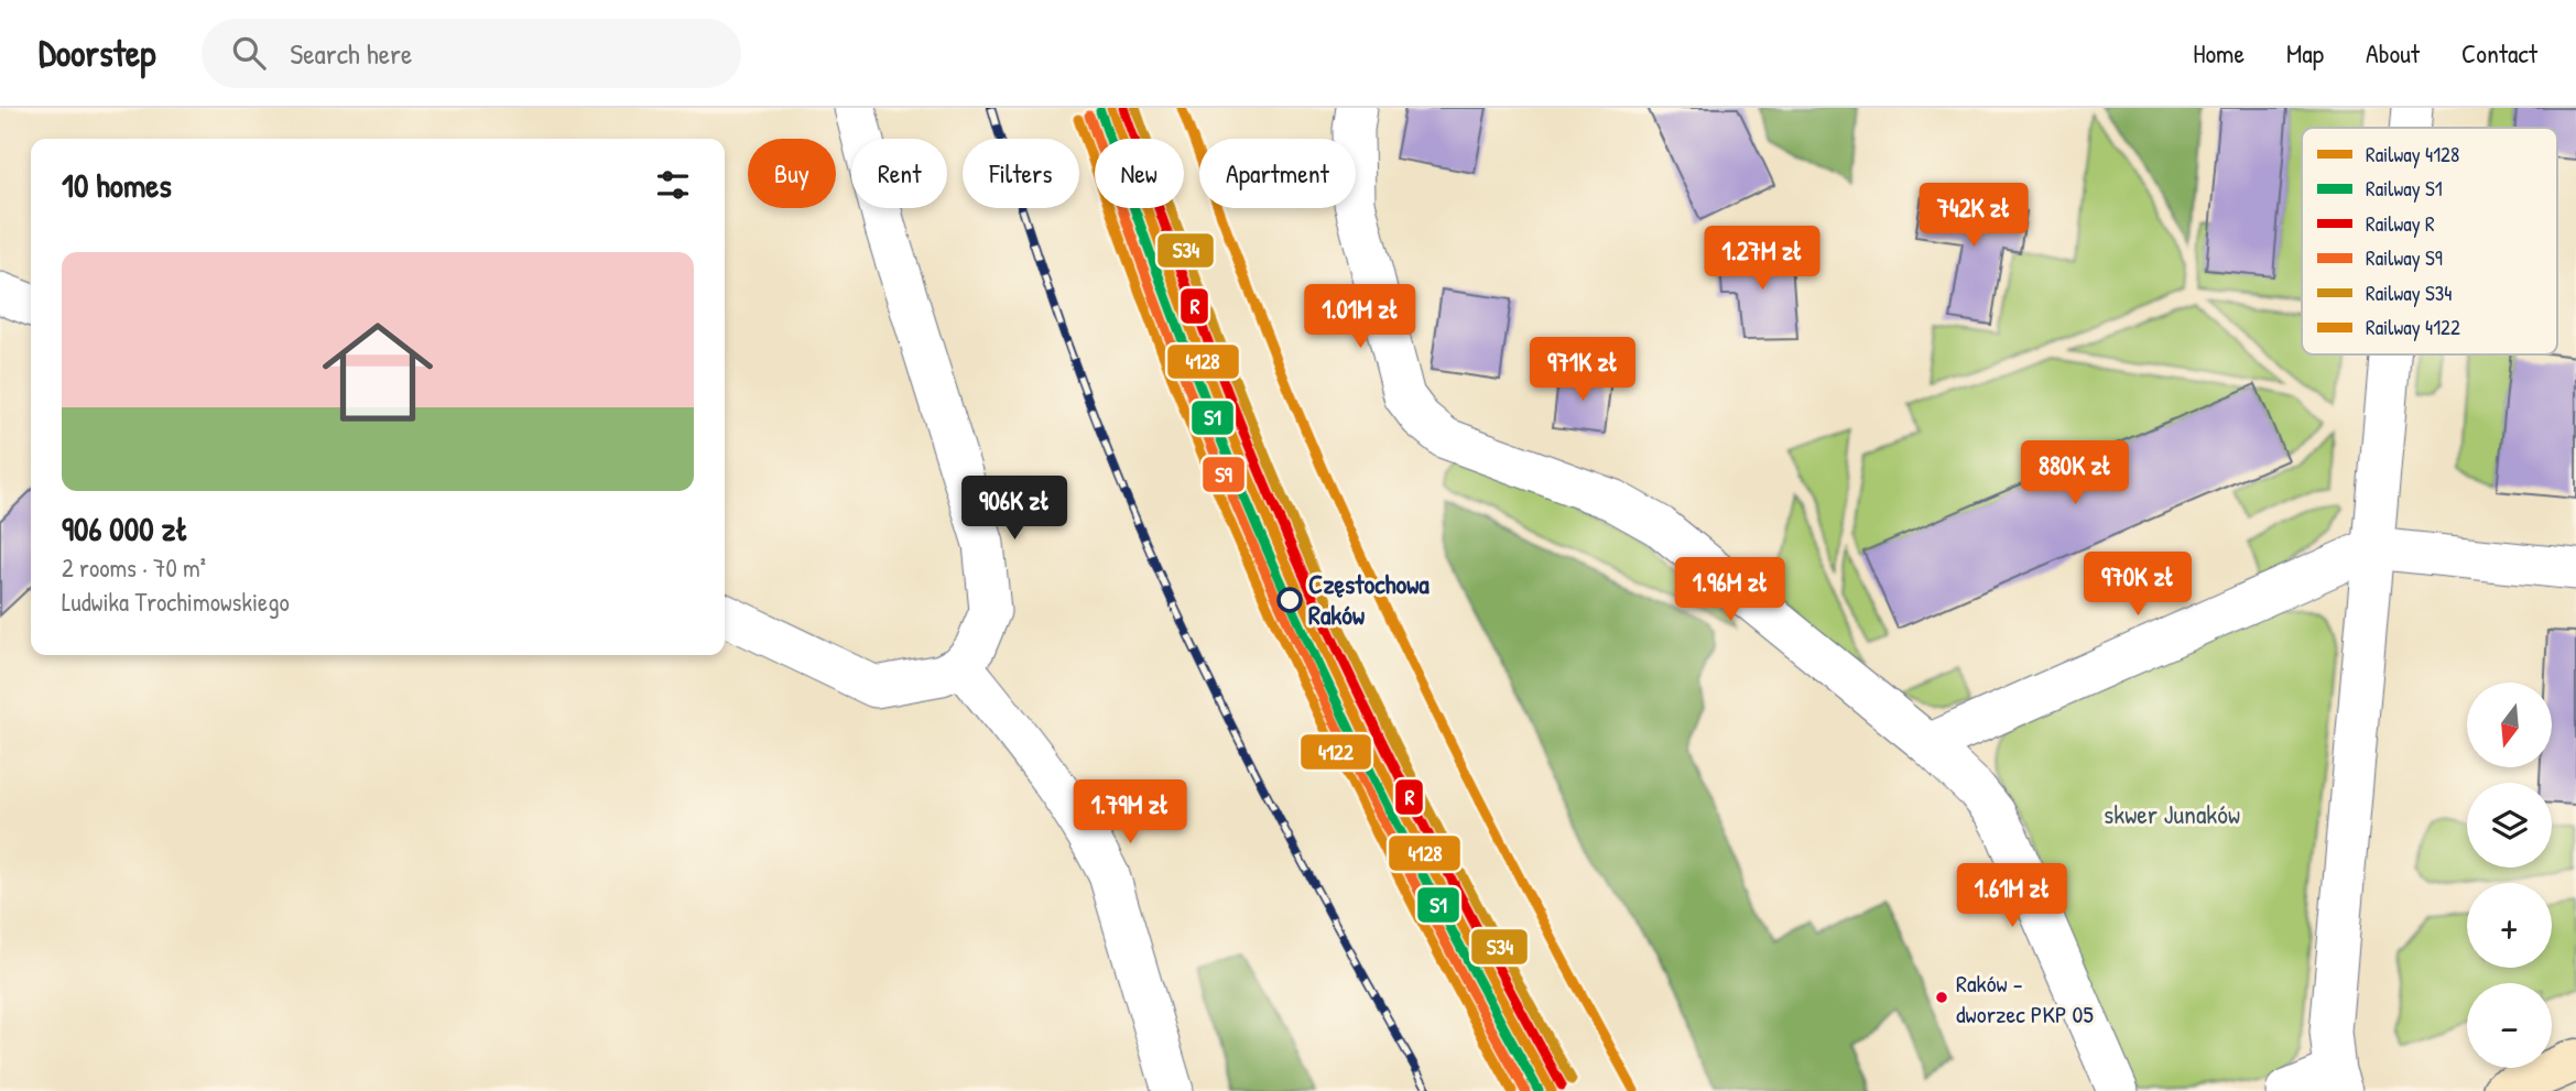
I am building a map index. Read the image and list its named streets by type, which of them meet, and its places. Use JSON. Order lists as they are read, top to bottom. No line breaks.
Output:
{"parks":["skwer Junaków"],"places":["Częstochowa Raków","Raków - dworzec PKP 05"],"lines":["rail line 4128","rail line R","rail line S34","rail line S1","rail line S9","rail line 4122"],"legend":["Railway 4128","Railway S1","Railway R","Railway S9","Railway S34","Railway 4122"],"north":"bottom","page":{"header":"Doorstep","search":"Search here","nav":["Home","Map","About","Contact"],"chip":["Buy","Rent","Filters","New","Apartment"],"heading":"10 homes","price":["742K zł","1.27M zł","1.01M zł","971K zł","880K zł","906K zł","970K zł","1.96M zł","1.79M zł","1.61M zł"],"list":[{"name":"906 000 zł","note":"2 rooms · 70 m² · Ludwika Trochimowskiego"}],"map_buttons":["+","−"]}}
